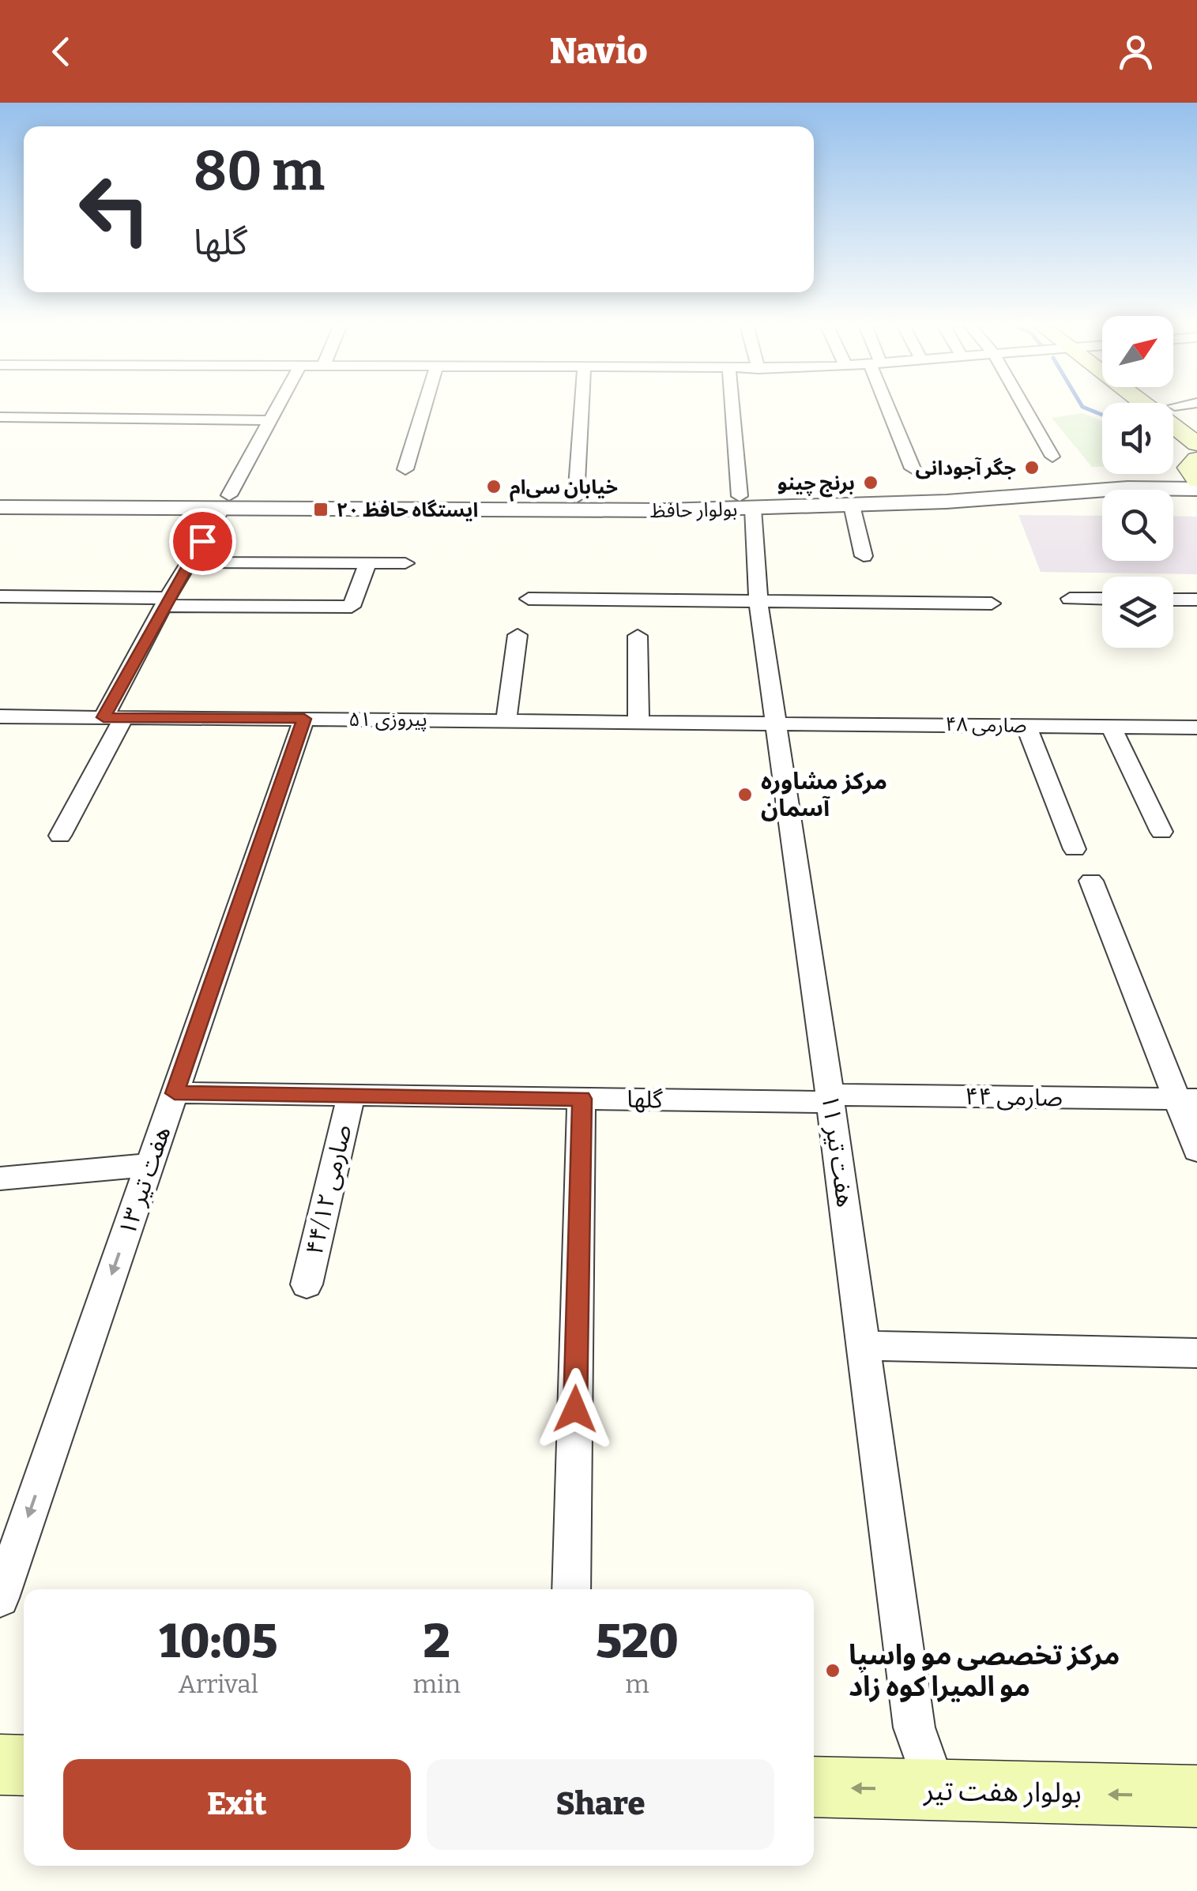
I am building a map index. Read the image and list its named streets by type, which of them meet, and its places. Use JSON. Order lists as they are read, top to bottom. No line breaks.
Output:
{"streets":{"main road":["بولوار هفت تیر"],"street":["بولوار حافظ","پیروزی ۵۱","صارمی ۴۸","صارمی ۴۴","گلها","هفت تیر ۱۱","هفت تیر ۱۳","صارمی ۴۴/۱۲"]},"crossings":[["بولوار حافظ","هفت تیر ۱۱"],["پیروزی ۵۱","صارمی ۴۸"],["پیروزی ۵۱","هفت تیر ۱۱"],["پیروزی ۵۱","هفت تیر ۱۳"],["صارمی ۴۸","هفت تیر ۱۱"],["صارمی ۴۴","گلها"],["صارمی ۴۴","هفت تیر ۱۱"],["گلها","هفت تیر ۱۱"],["گلها","هفت تیر ۱۳"],["گلها","صارمی ۴۴/۱۲"],["هفت تیر ۱۱","بولوار هفت تیر"]],"one_way":["هفت تیر ۱۳","بولوار هفت تیر"],"places":{"other":["جگر آجودانی","برنج چینو","خیابان سی‌ام","مرکز مشاوره آسمان","مرکز تخصصی مو واسپا مو المیرا کوه زاد"],"transit":["ایستگاه حافظ ۲۰"]},"north":"top right","page":{"header":"Navio","turn":["80 m","گلها"],"eta":["10:05","Arrival","2","min","520","m"],"buttons":["Exit","Share"]}}
